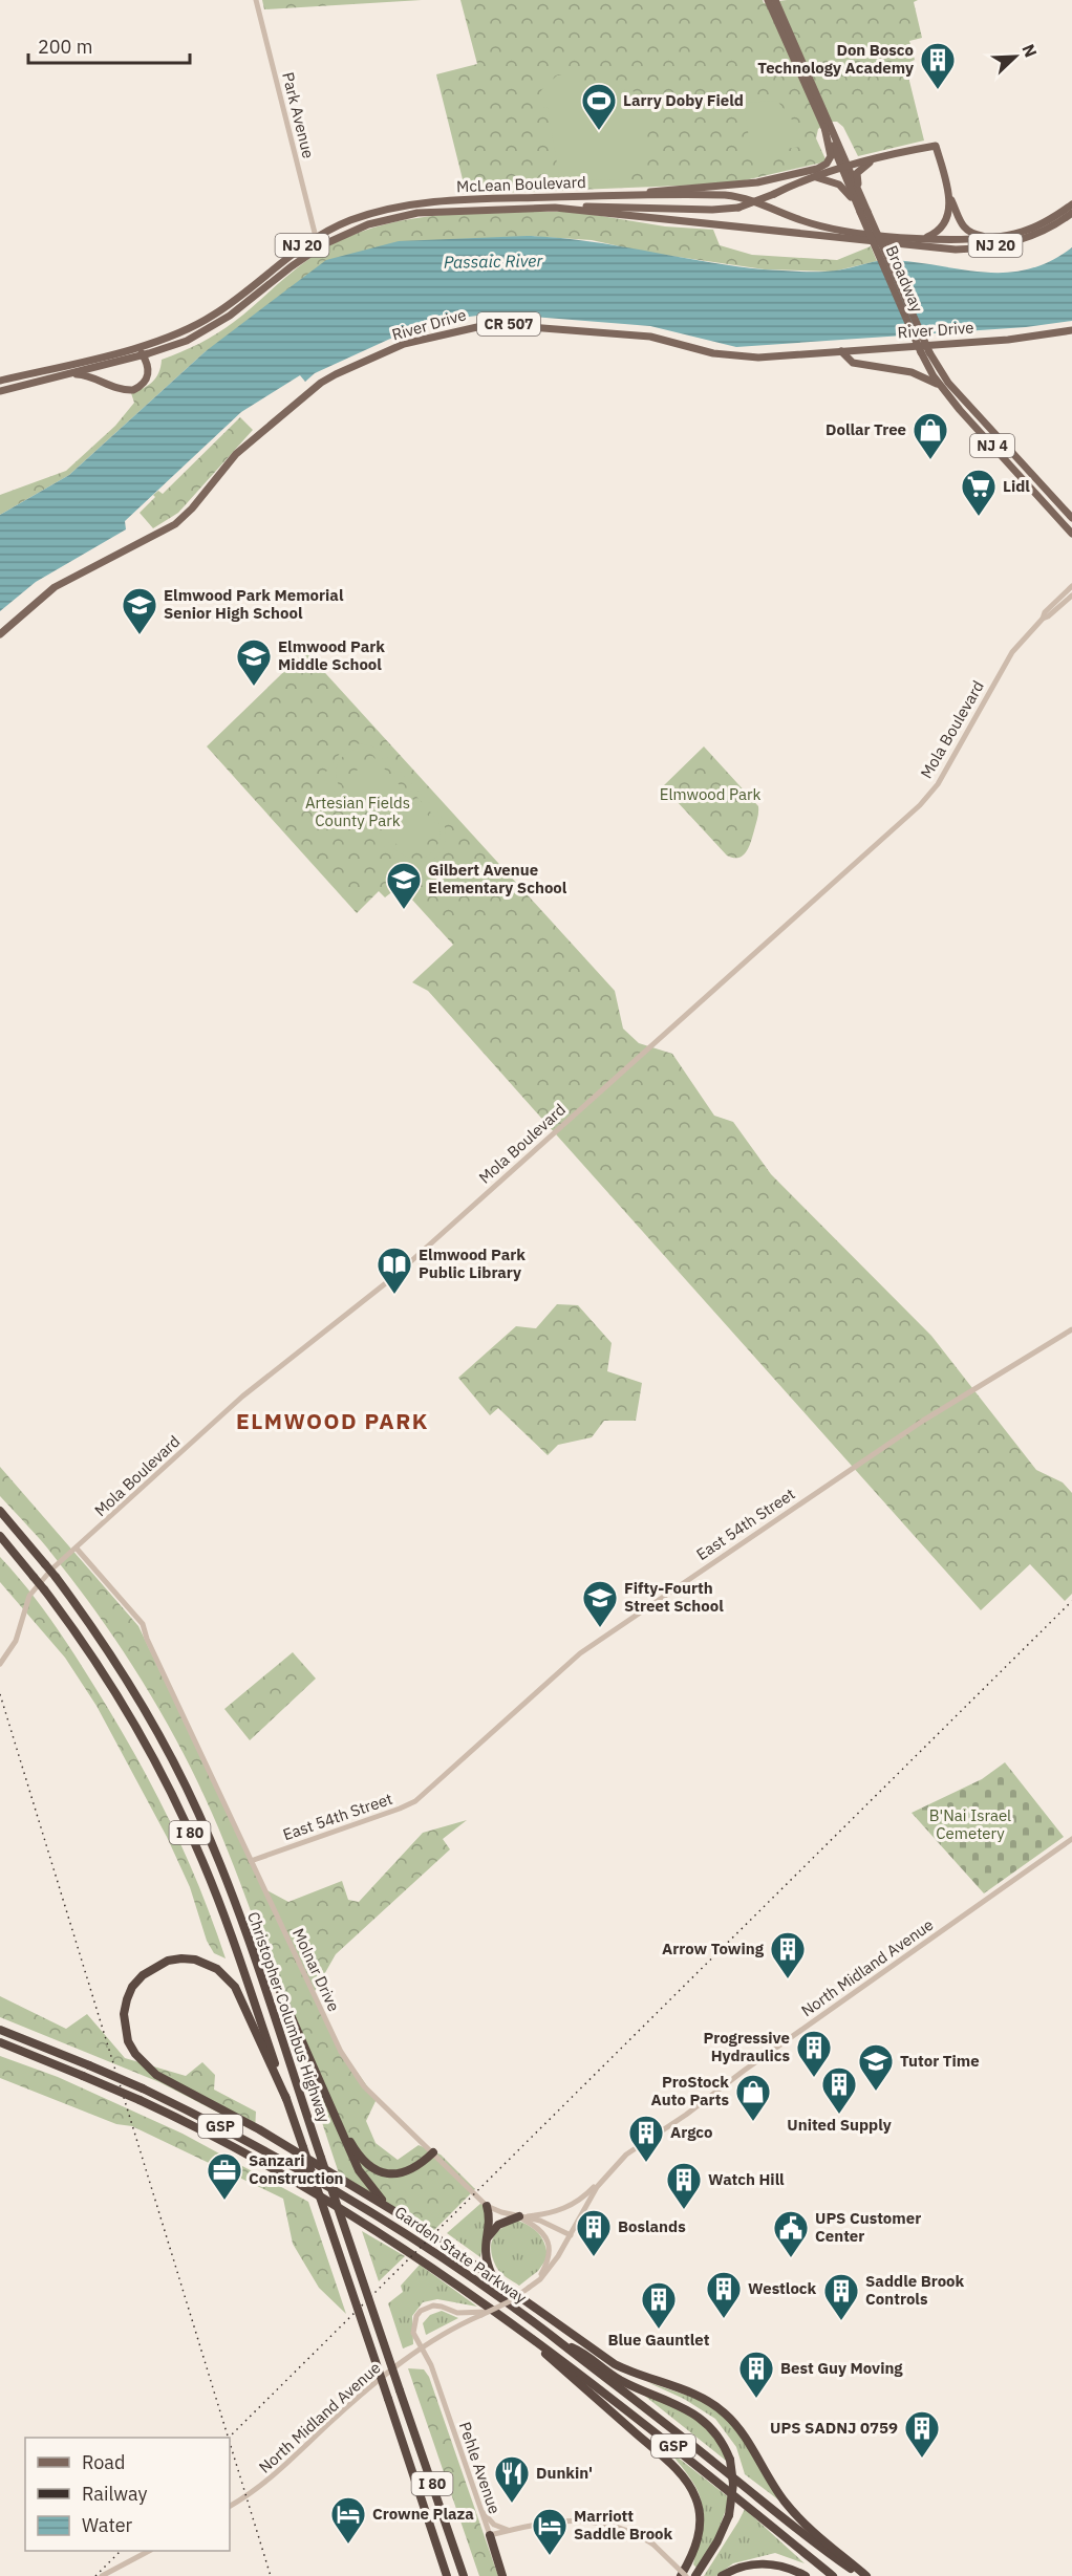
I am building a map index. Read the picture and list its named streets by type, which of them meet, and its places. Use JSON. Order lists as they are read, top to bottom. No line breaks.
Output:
{"streets":{"highway":["I 80","Christopher Columbus Highway","GSP","Garden State Parkway"],"main road":["McLean Boulevard","NJ 20","Broadway","CR 507","River Drive","NJ 4"],"street":["Park Avenue","Mola Boulevard","East 54th Street","North Midland Avenue","Molnar Drive","Pehle Avenue"]},"crossings":[["Park Avenue","McLean Boulevard"],["Mola Boulevard","Molnar Drive"],["East 54th Street","Molnar Drive"],["North Midland Avenue","Molnar Drive"],["North Midland Avenue","Pehle Avenue"]],"districts":["ELMWOOD PARK"],"water":["Passaic River"],"parks":["Elmwood Park","Artesian Fields County Park","B'Nai Israel Cemetery"],"places":{"building":["Don Bosco Technology Academy","Arrow Towing","Progressive Hydraulics","United Supply","Argco","Watch Hill","Boslands","Westlock","Saddle Brook Controls","Blue Gauntlet","Best Guy Moving","UPS SADNJ 0759"],"sports":["Larry Doby Field"],"shop":["Dollar Tree","ProStock Auto Parts"],"supermarket":["Lidl"],"school or university":["Elmwood Park Memorial Senior High School","Elmwood Park Middle School","Gilbert Avenue Elementary School","Fifty-Fourth Street School","Tutor Time"],"library":["Elmwood Park Public Library"],"office":["Sanzari Construction"],"public building":["UPS Customer Center"],"restaurant":["Dunkin'"],"hotel":["Crowne Plaza","Marriott Saddle Brook"]},"legend":["Road","Railway","Water"],"scale_bar":"200 m","north":"top right"}
